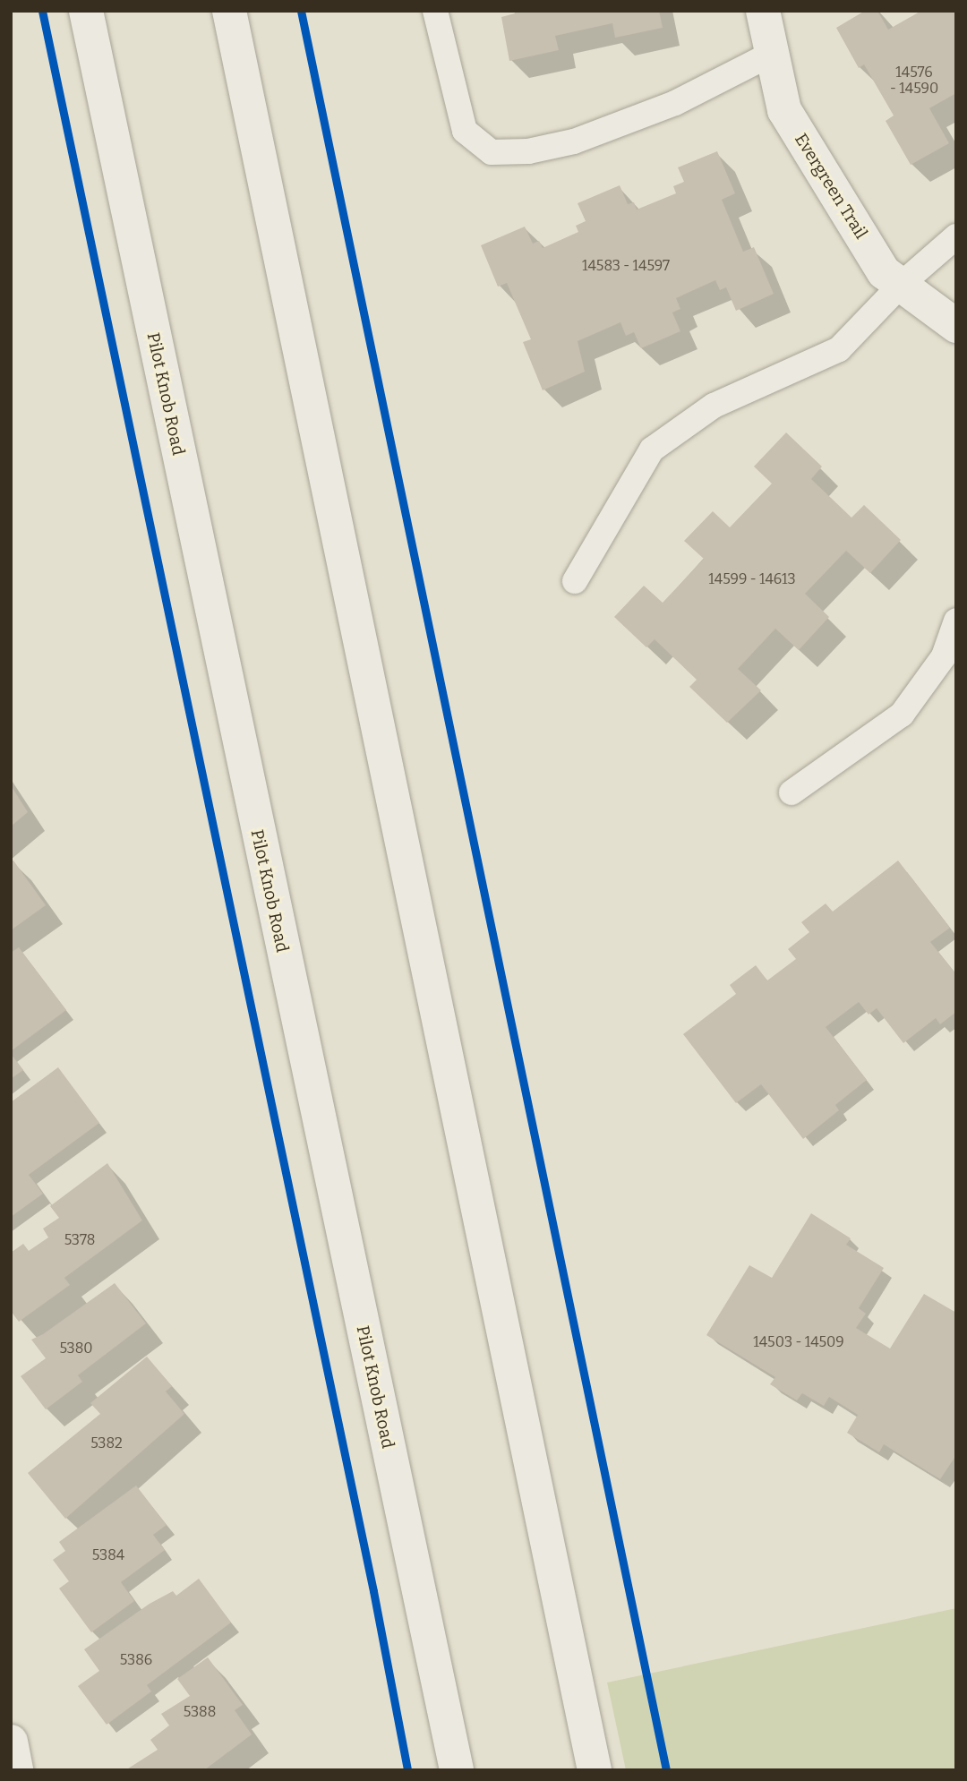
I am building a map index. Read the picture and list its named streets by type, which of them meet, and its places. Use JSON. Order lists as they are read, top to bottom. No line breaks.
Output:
{"streets":{"main road":["Evergreen Trail","Pilot Knob Road"]},"house_numbers":["14576 - 14590","14583 - 14597","14599 - 14613","5378","14503 - 14509","5380","5382","5384","5386","5388"]}
